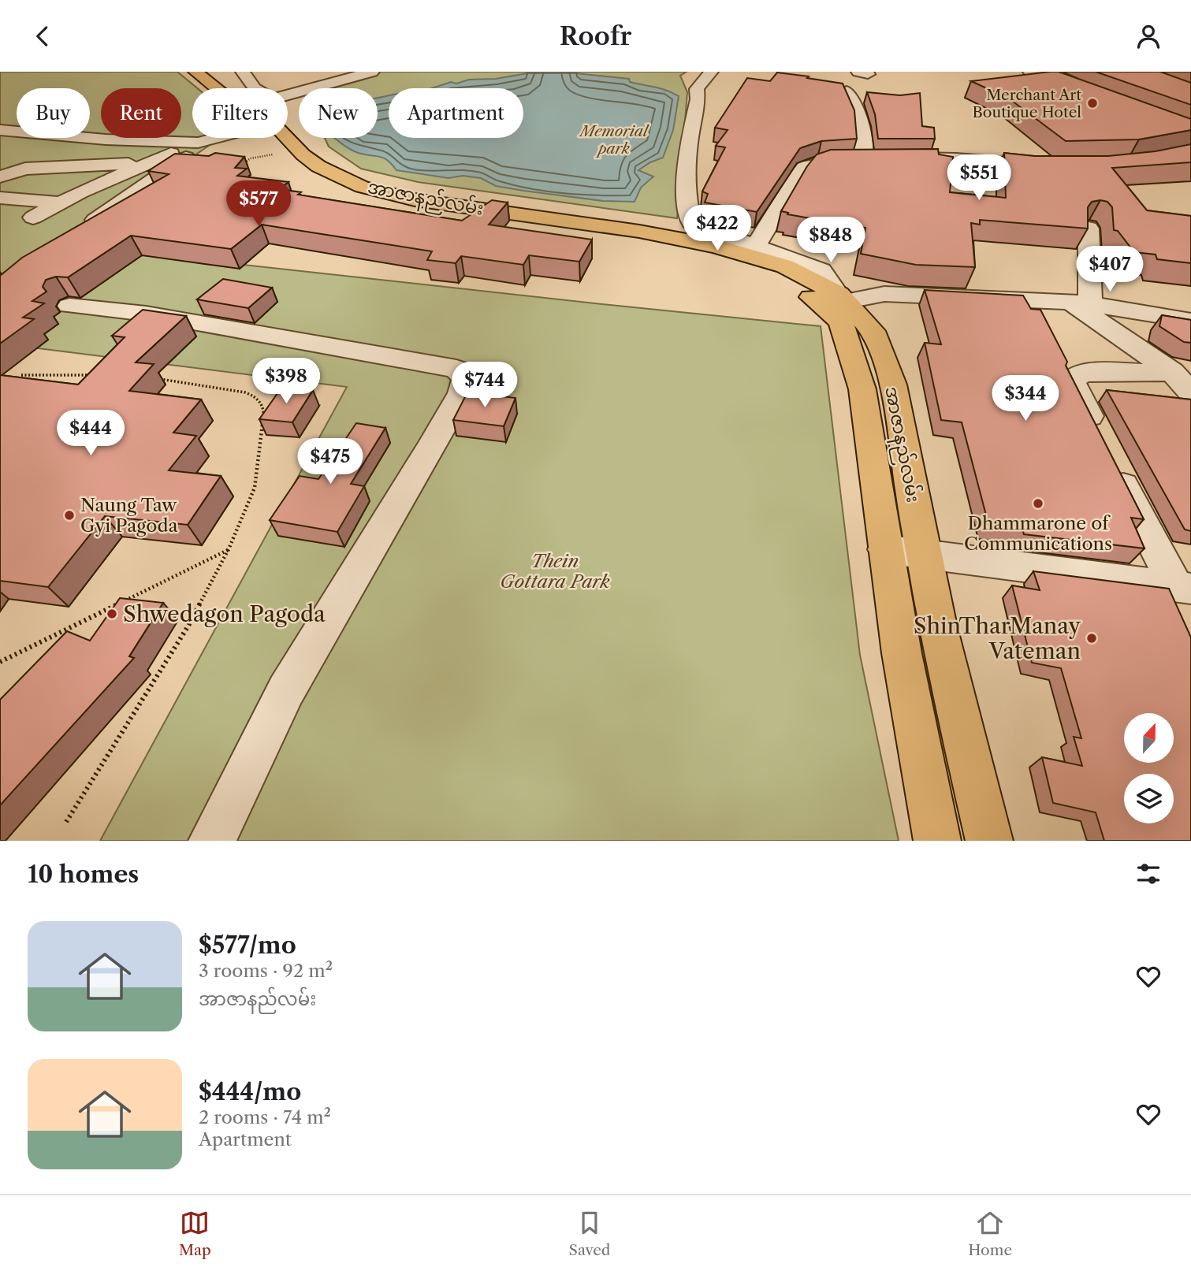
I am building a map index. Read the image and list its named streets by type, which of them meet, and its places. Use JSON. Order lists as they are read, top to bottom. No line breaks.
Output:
{"streets":{"main road":["အာဇာနည်လမ်း"]},"parks":["Memorial park","Thein Gottara Park"],"places":["Merchant Art Boutique Hotel","Dhammarone of Communications","Naung Taw Gyi Pagoda","Shwedagon Pagoda","ShinTharManay Vateman"],"north":"top","page":{"header":"Roofr","chip":["Buy","Rent","Filters","New","Apartment"],"price":["$551","$577","$422","$848","$407","$398","$744","$344","$444","$475"],"heading":"10 homes","list":[{"name":"$577/mo","note":"3 rooms · 92 m² · အာဇာနည်လမ်း"},{"name":"$444/mo","note":"2 rooms · 74 m² · Apartment"}],"tabs":["Map","Saved","Home"]}}
